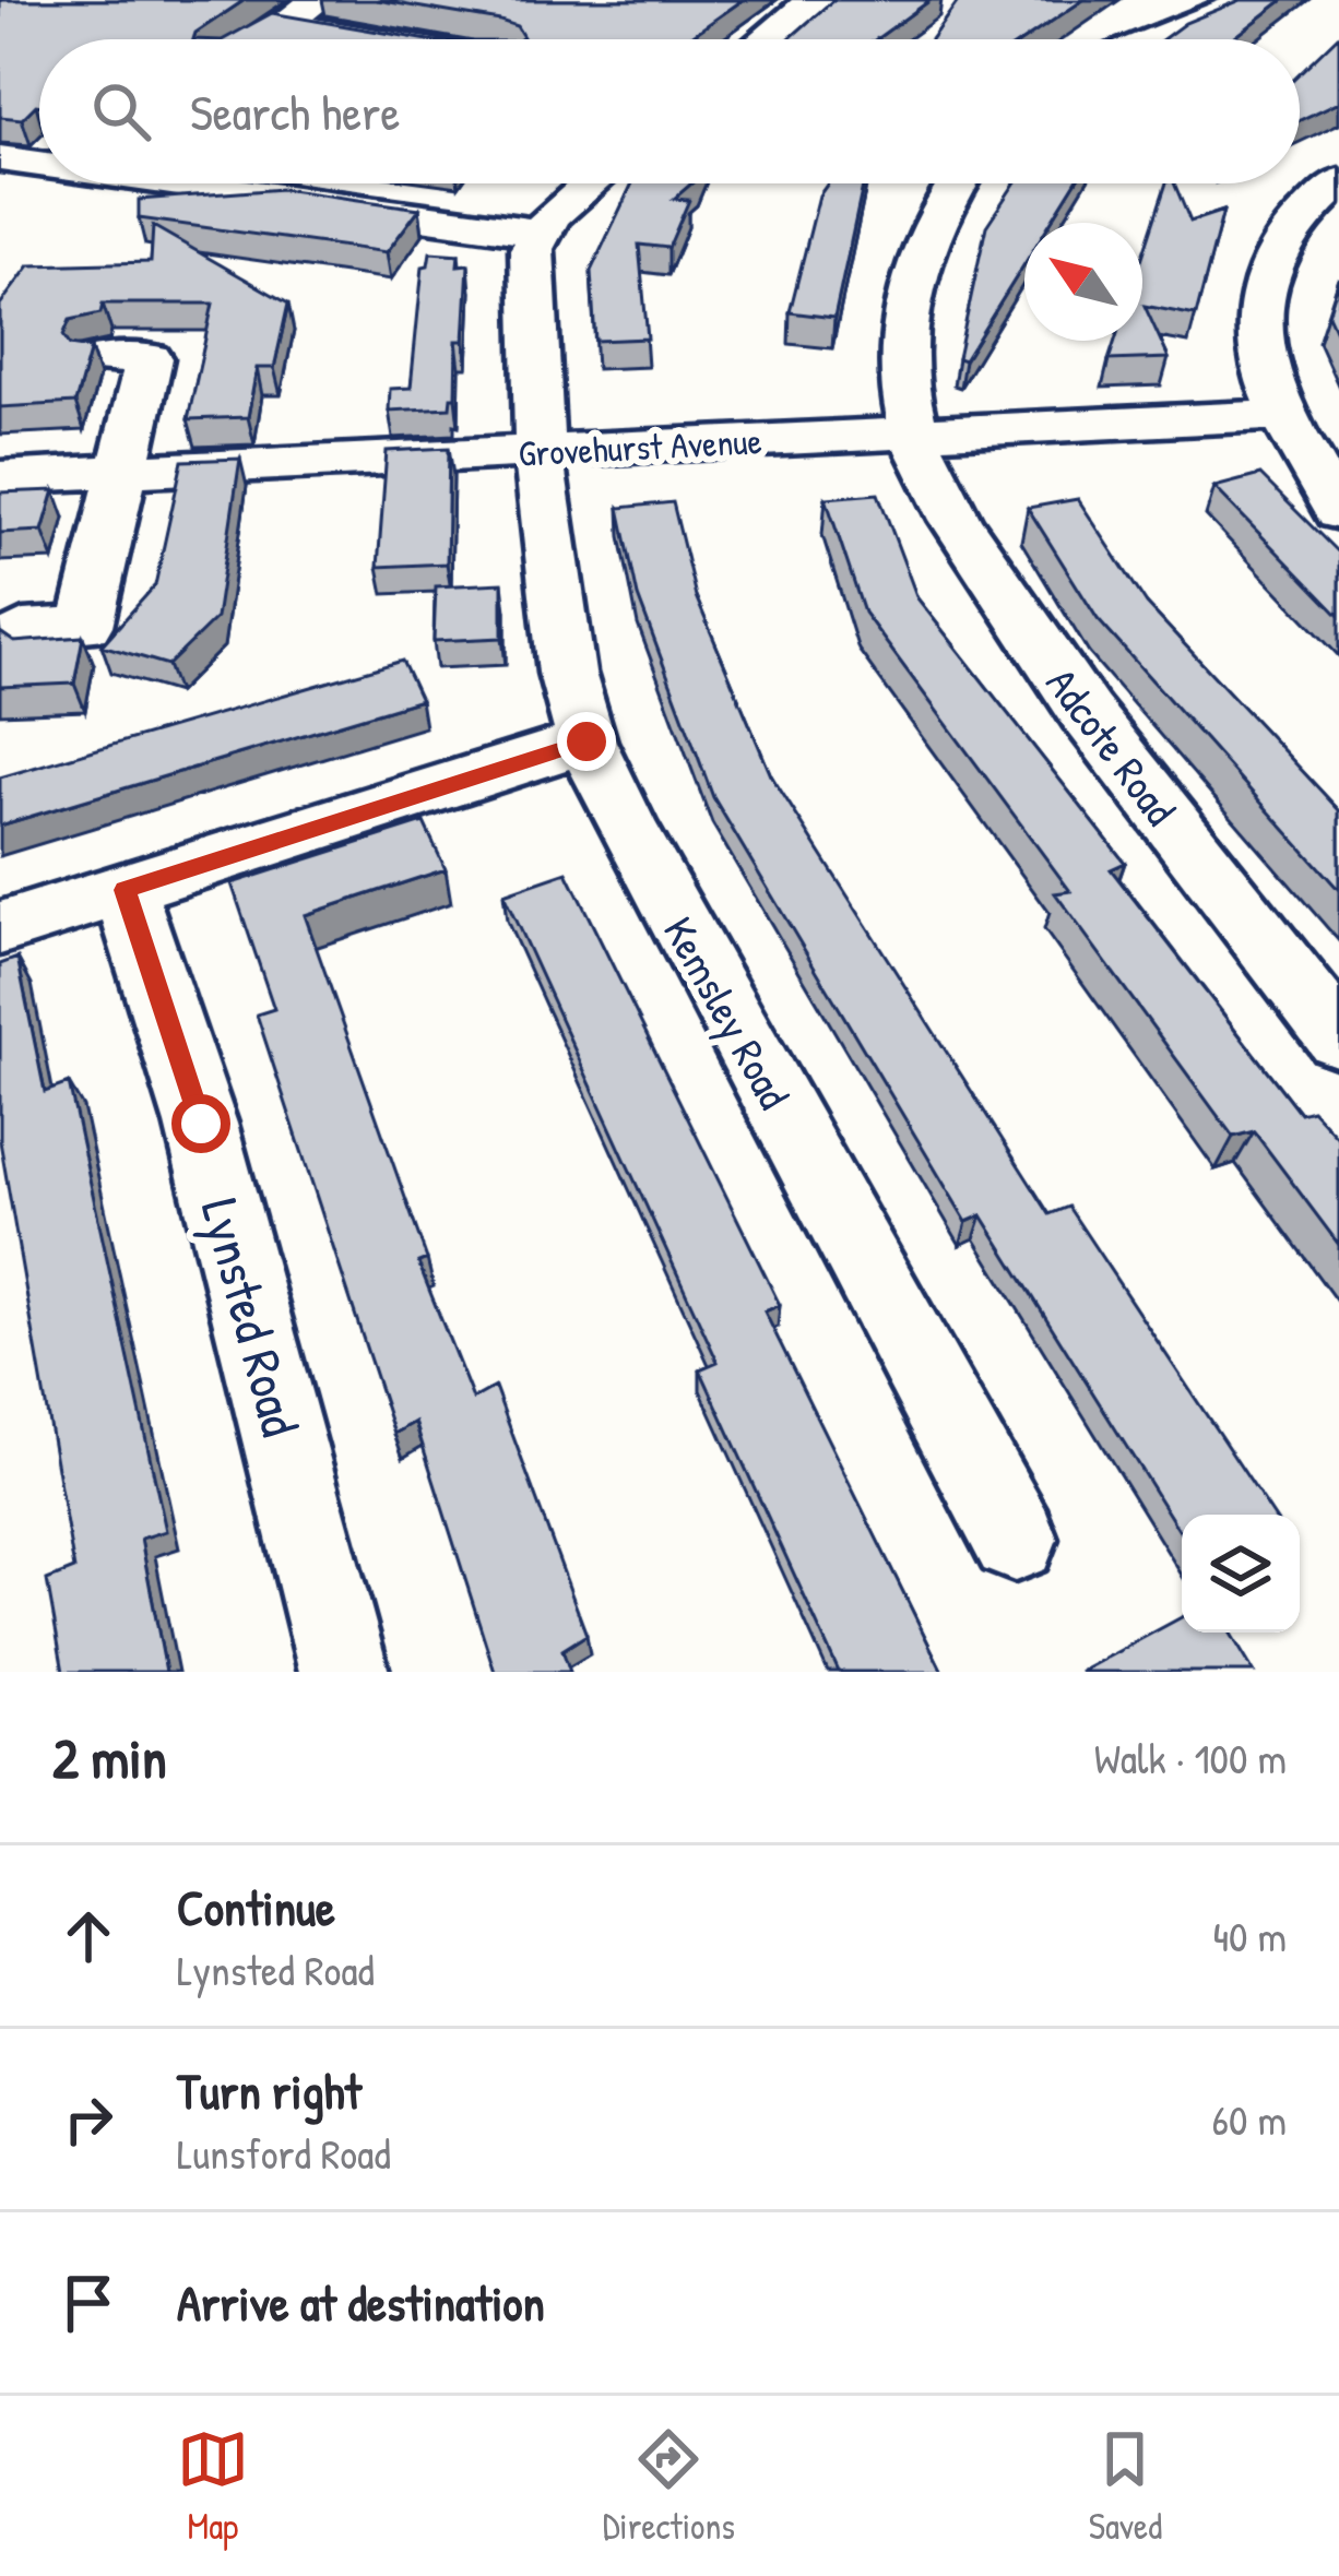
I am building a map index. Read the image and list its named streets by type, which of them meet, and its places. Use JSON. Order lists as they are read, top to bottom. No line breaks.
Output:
{"streets":{"street":["Grovehurst Avenue","Adcote Road","Kemsley Road","Lynsted Road"]},"crossings":[["Grovehurst Avenue","Adcote Road"],["Grovehurst Avenue","Kemsley Road"]],"north":"top left","page":{"search":"Search here","heading":["2 min","Walk · 100 m"],"list":[["Continue","Lynsted Road","40 m"],["Turn right","Lunsford Road","60 m"],"Arrive at destination"],"nav":["Map","Directions","Saved"]}}
